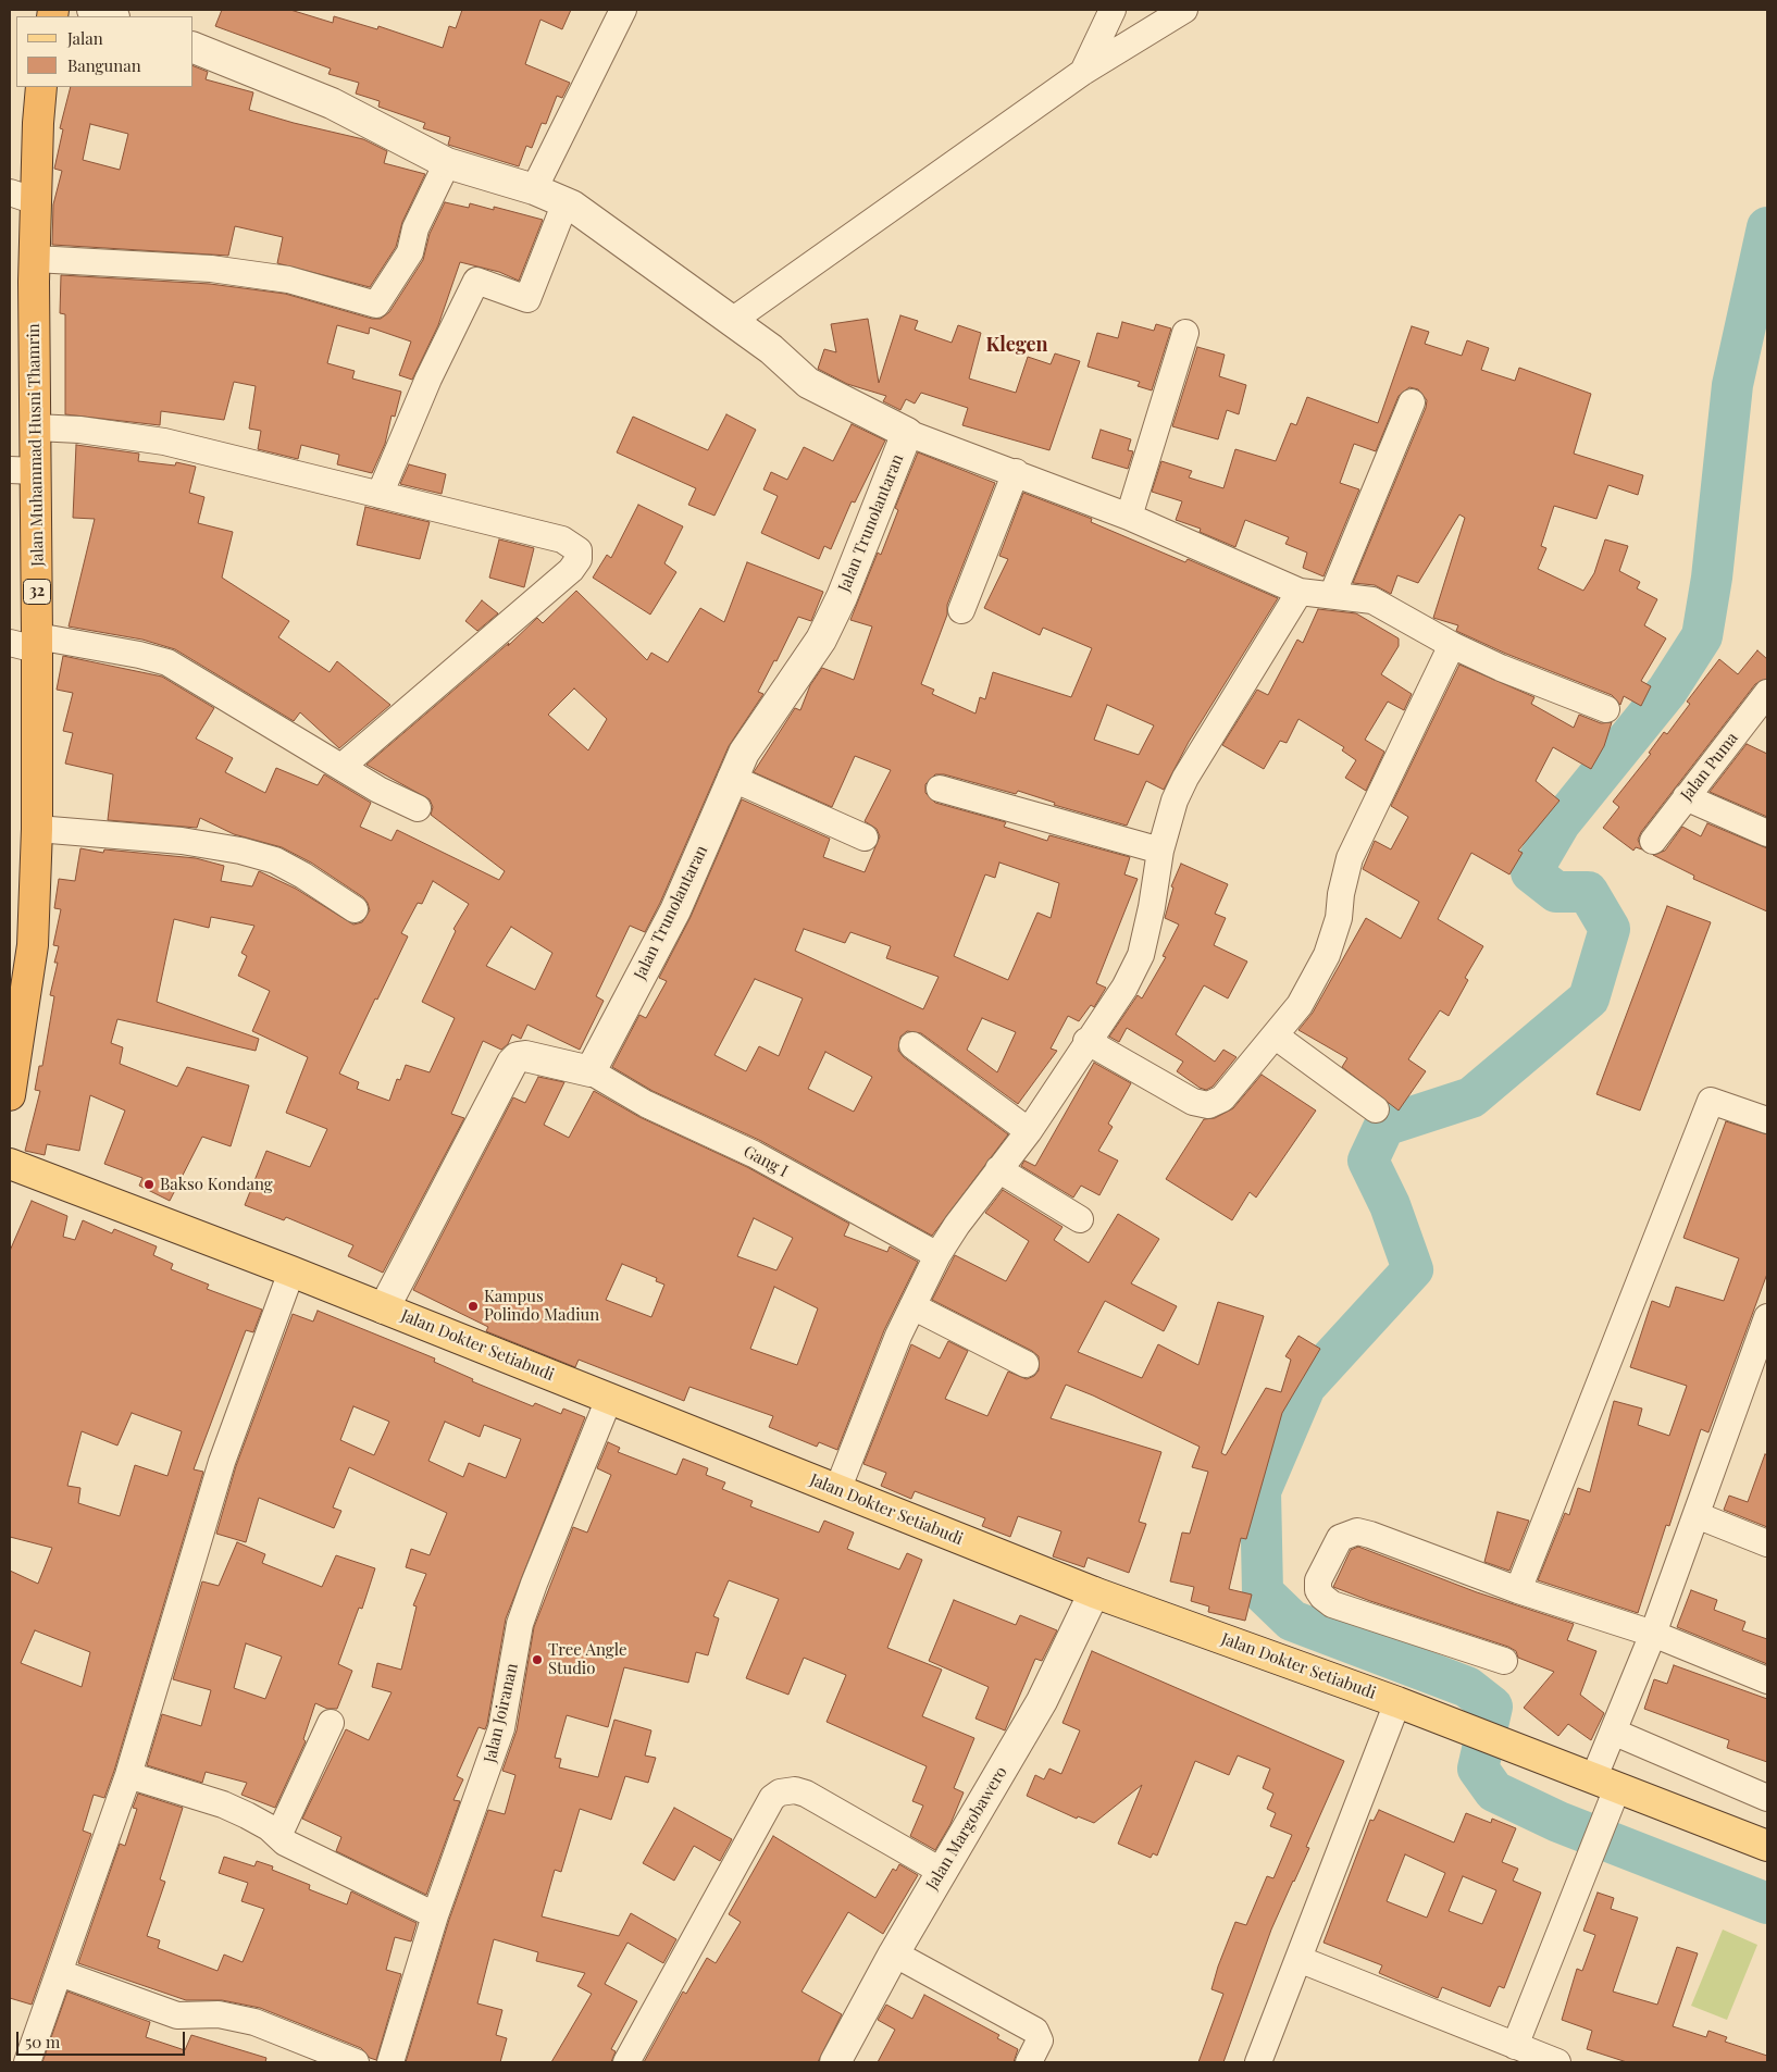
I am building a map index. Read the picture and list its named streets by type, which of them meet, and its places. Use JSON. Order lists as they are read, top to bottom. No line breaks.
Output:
{"streets":{"highway":["Jalan Muhammad Husni Thamrin","32"],"main road":["Jalan Dokter Setiabudi"],"street":["Jalan Trunolantaran","Jalan Puma","Gang I","Jalan Joiranan","Jalan Margobawero"]},"crossings":[["Jalan Trunolantaran","Gang I"],["Jalan Dokter Setiabudi","Jalan Joiranan"],["Jalan Dokter Setiabudi","Jalan Margobawero"]],"districts":["Klegen"],"places":["Bakso Kondang","Kampus Polindo Madiun","Tree Angle Studio"],"legend":["Jalan","Bangunan"],"scale_bar":"50 m"}
